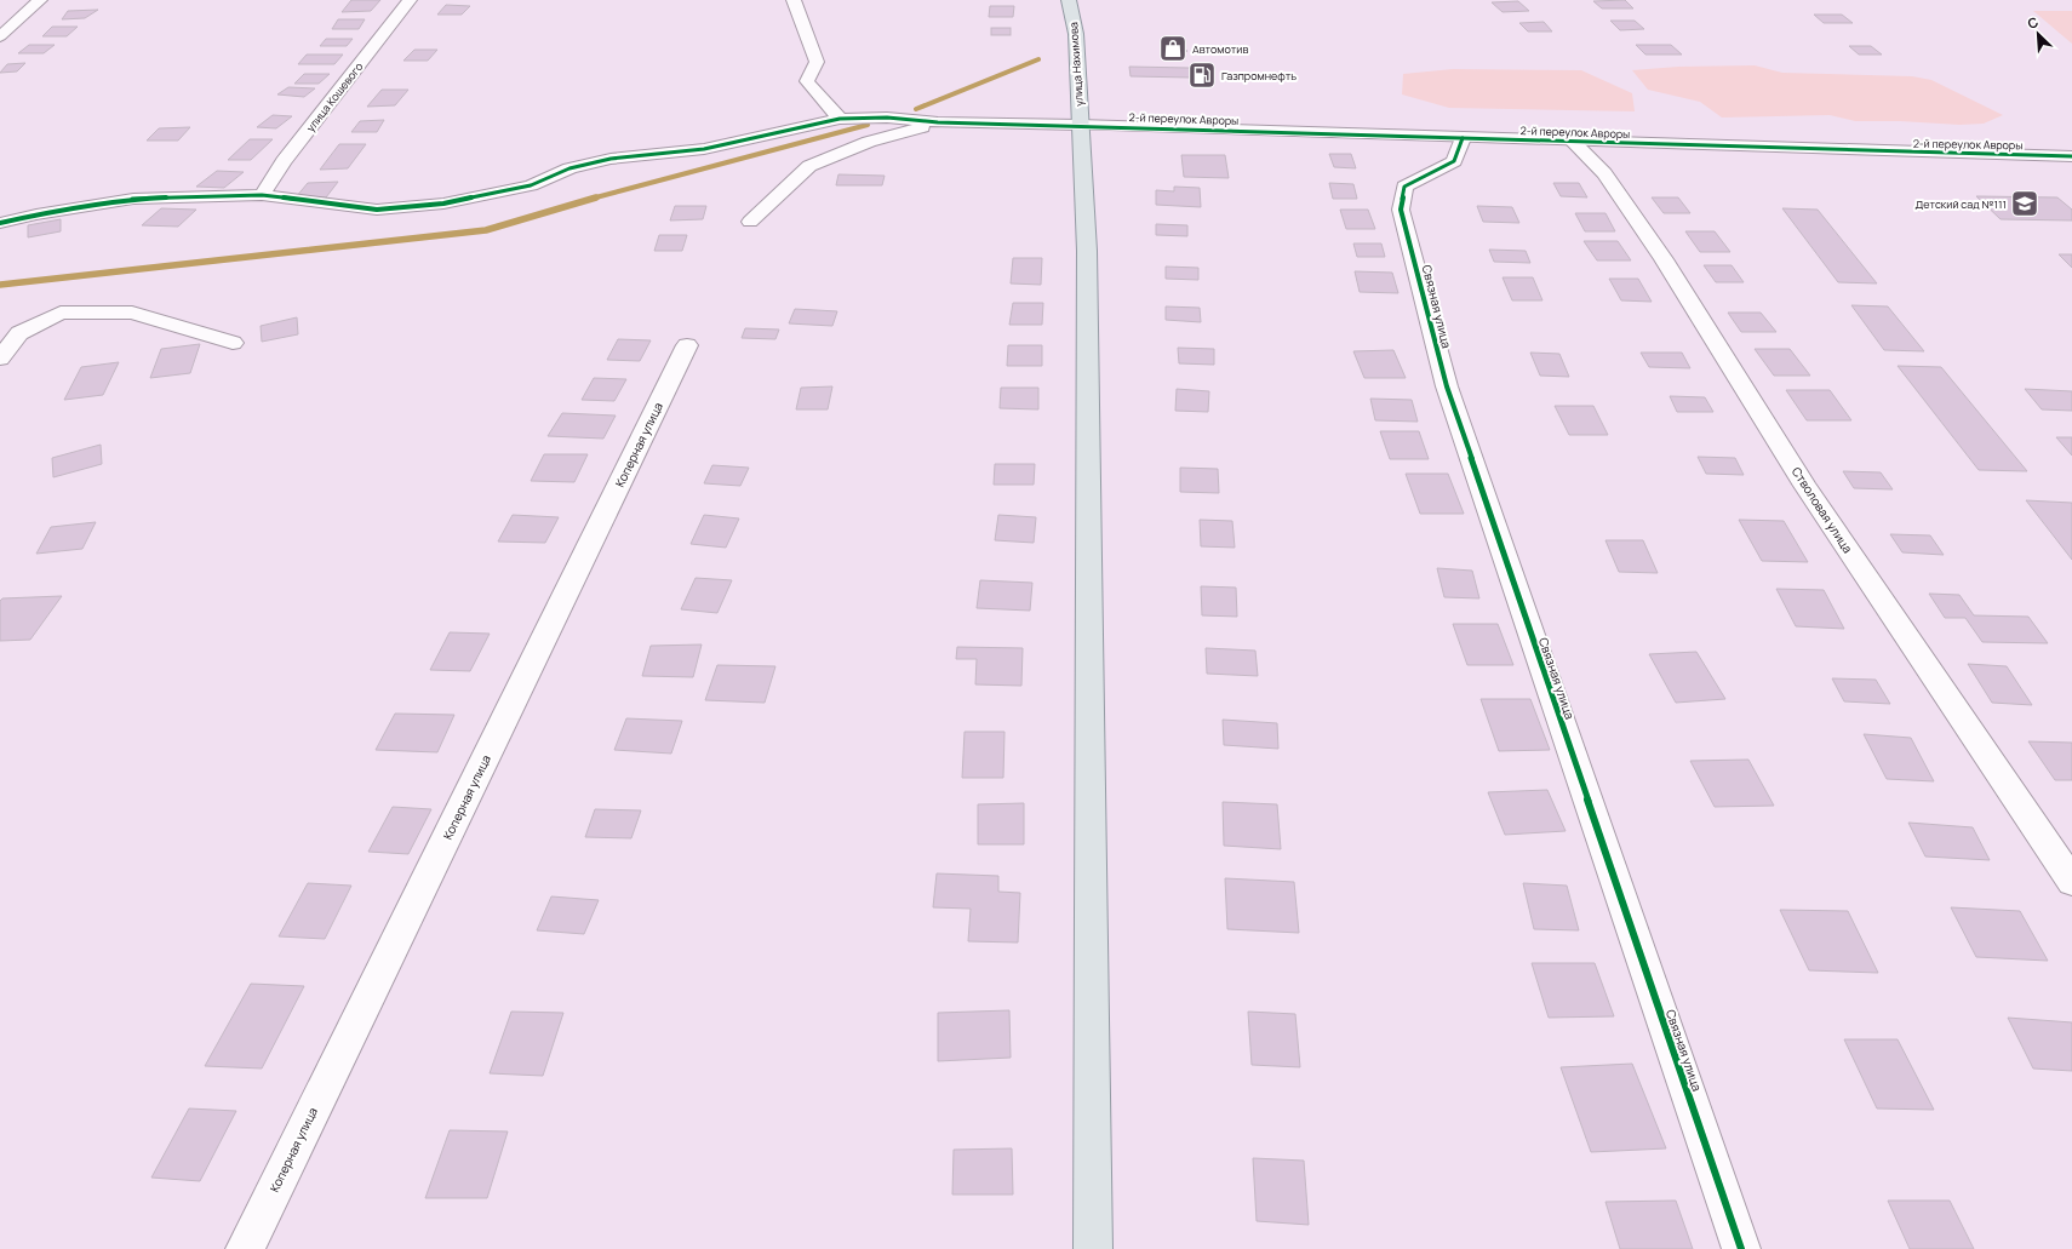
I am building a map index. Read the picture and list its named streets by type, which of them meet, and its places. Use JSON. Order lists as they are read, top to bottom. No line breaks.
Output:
{"streets":{"main road":["улица Нахимова"],"street":["улица Кошевого","2-й переулок Авроры","Связная улица","Коперная улица","Стволовая улица"]},"crossings":[["улица Нахимова","2-й переулок Авроры"],["2-й переулок Авроры","Связная улица"],["2-й переулок Авроры","Стволовая улица"]],"places":{"shop":["Автомотив"],"fuel station":["Газпромнефть"],"school or university":["Детский сад №111"]},"north":"top left"}
